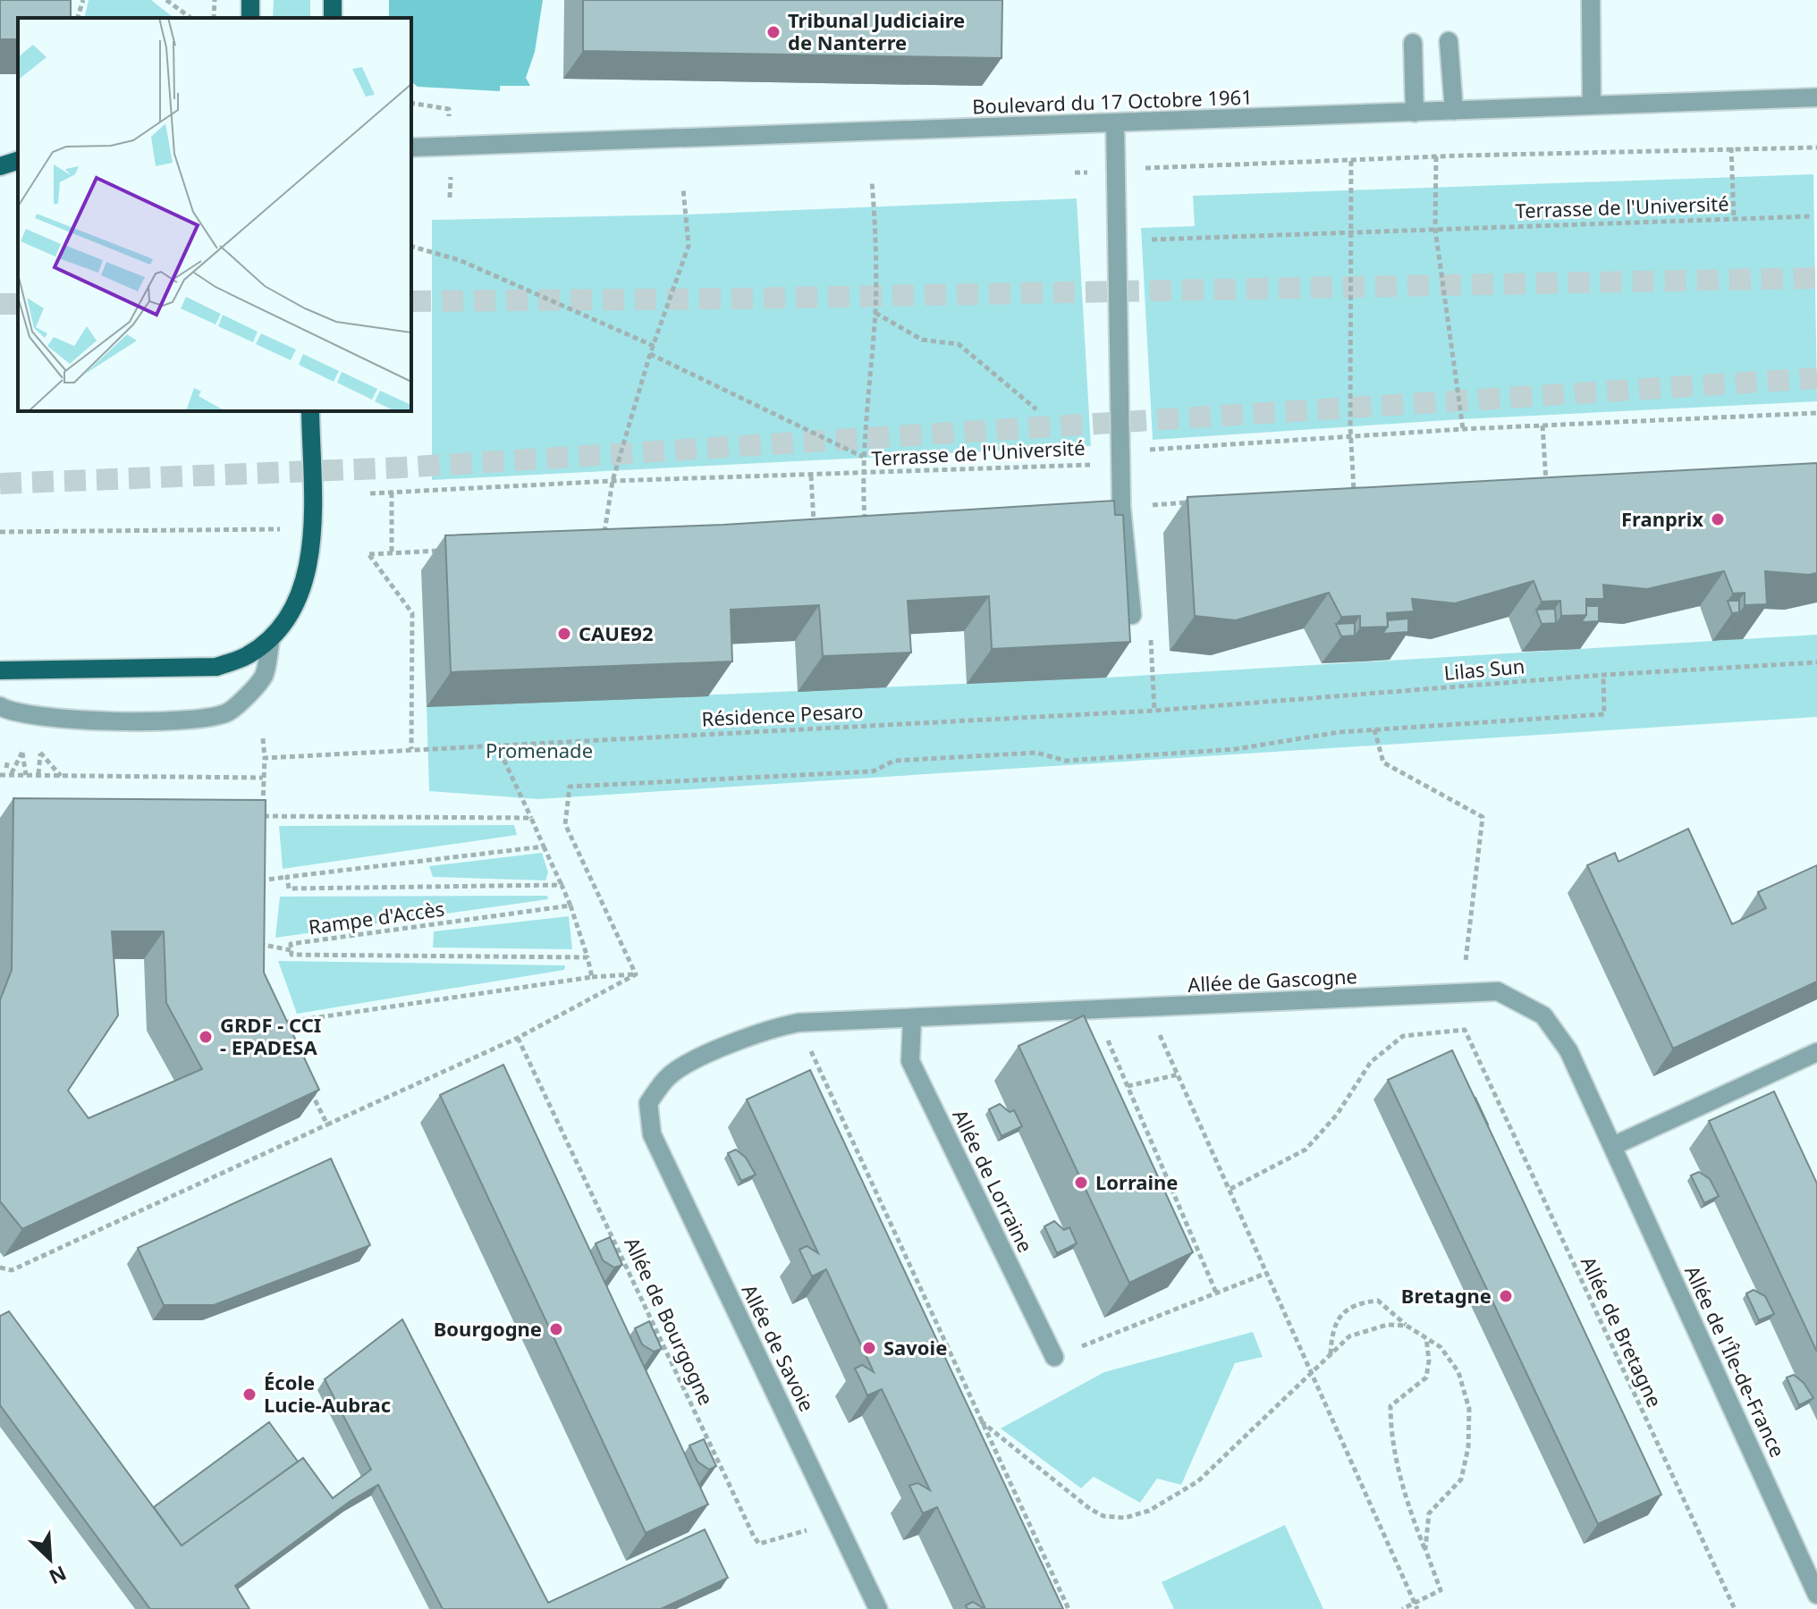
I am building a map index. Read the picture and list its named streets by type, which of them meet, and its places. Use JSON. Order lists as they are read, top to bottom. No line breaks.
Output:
{"streets":{"street":["Boulevard du 17 Octobre 1961","Allée de Gascogne","Allée de Lorraine","Allée de Savoie","Allée de l'Île-de-France"],"path":["Terrasse de l'Université","Lilas Sun","Résidence Pesaro","Rampe d'Accès","Allée de Bourgogne","Allée de Bretagne"]},"crossings":[["Lilas Sun","Résidence Pesaro"],["Allée de Gascogne","Allée de Lorraine"],["Allée de Gascogne","Allée de Savoie"],["Allée de Gascogne","Allée de l'Île-de-France"],["Allée de Bourgogne","Allée de Savoie"]],"parks":["Promenade"],"places":["Tribunal Judiciaire de Nanterre","Franprix","CAUE92","GRDF - CCI - EPADESA","Lorraine","Bretagne","Bourgogne","Savoie","École Lucie-Aubrac"],"north":"bottom right"}
